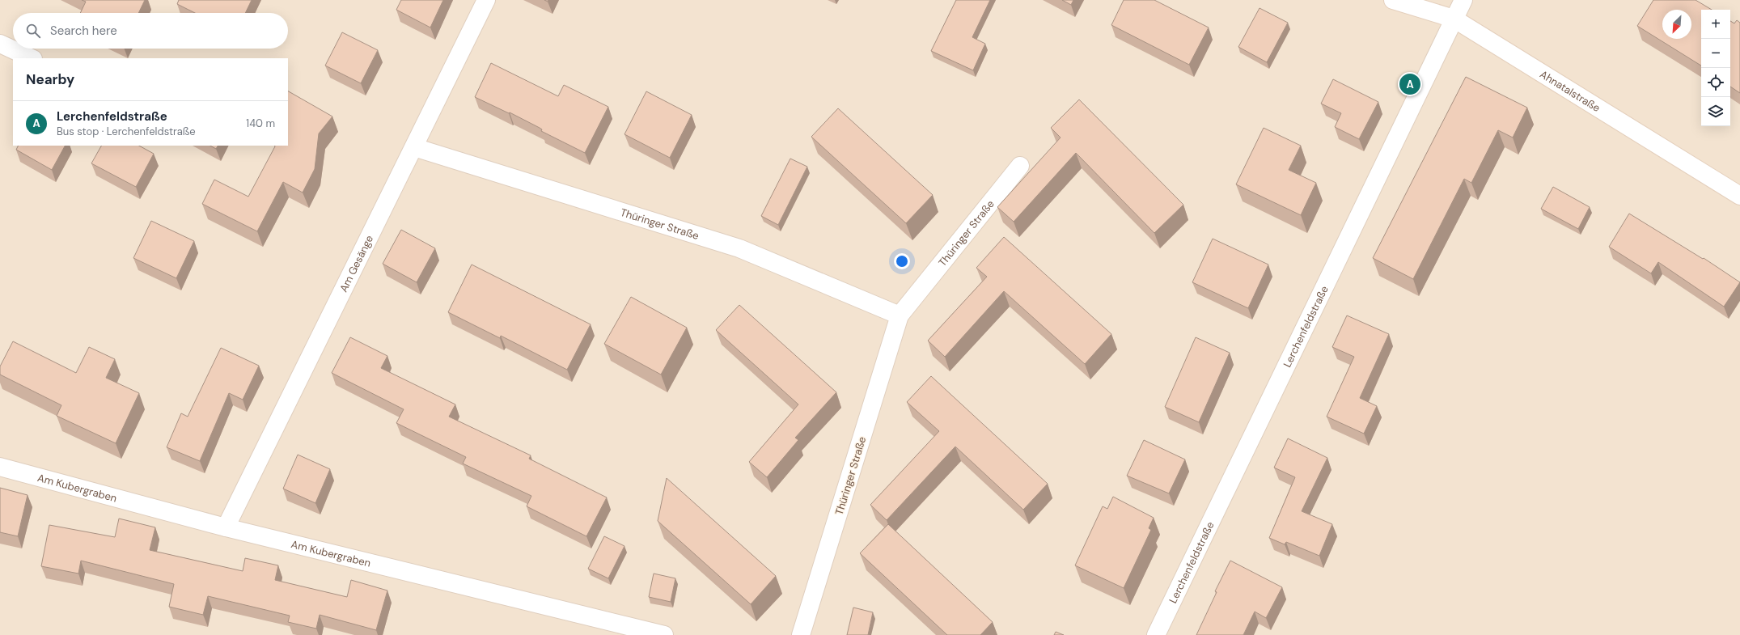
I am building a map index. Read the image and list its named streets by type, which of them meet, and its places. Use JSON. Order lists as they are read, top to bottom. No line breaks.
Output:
{"streets":{"street":["Ahnatalstraße","Thüringer Straße","Am Gesänge","Lerchenfeldstraße","Am Kubergraben"]},"crossings":[["Ahnatalstraße","Lerchenfeldstraße"],["Thüringer Straße","Am Gesänge"],["Am Gesänge","Am Kubergraben"]],"north":"bottom left","page":{"map_buttons":["+","−"],"search":"Search here","heading":"Nearby","pins":"A","list":[{"mark":"A","name":"Lerchenfeldstraße","note":"Bus stop · Lerchenfeldstraße","value":"140 m"}]}}
